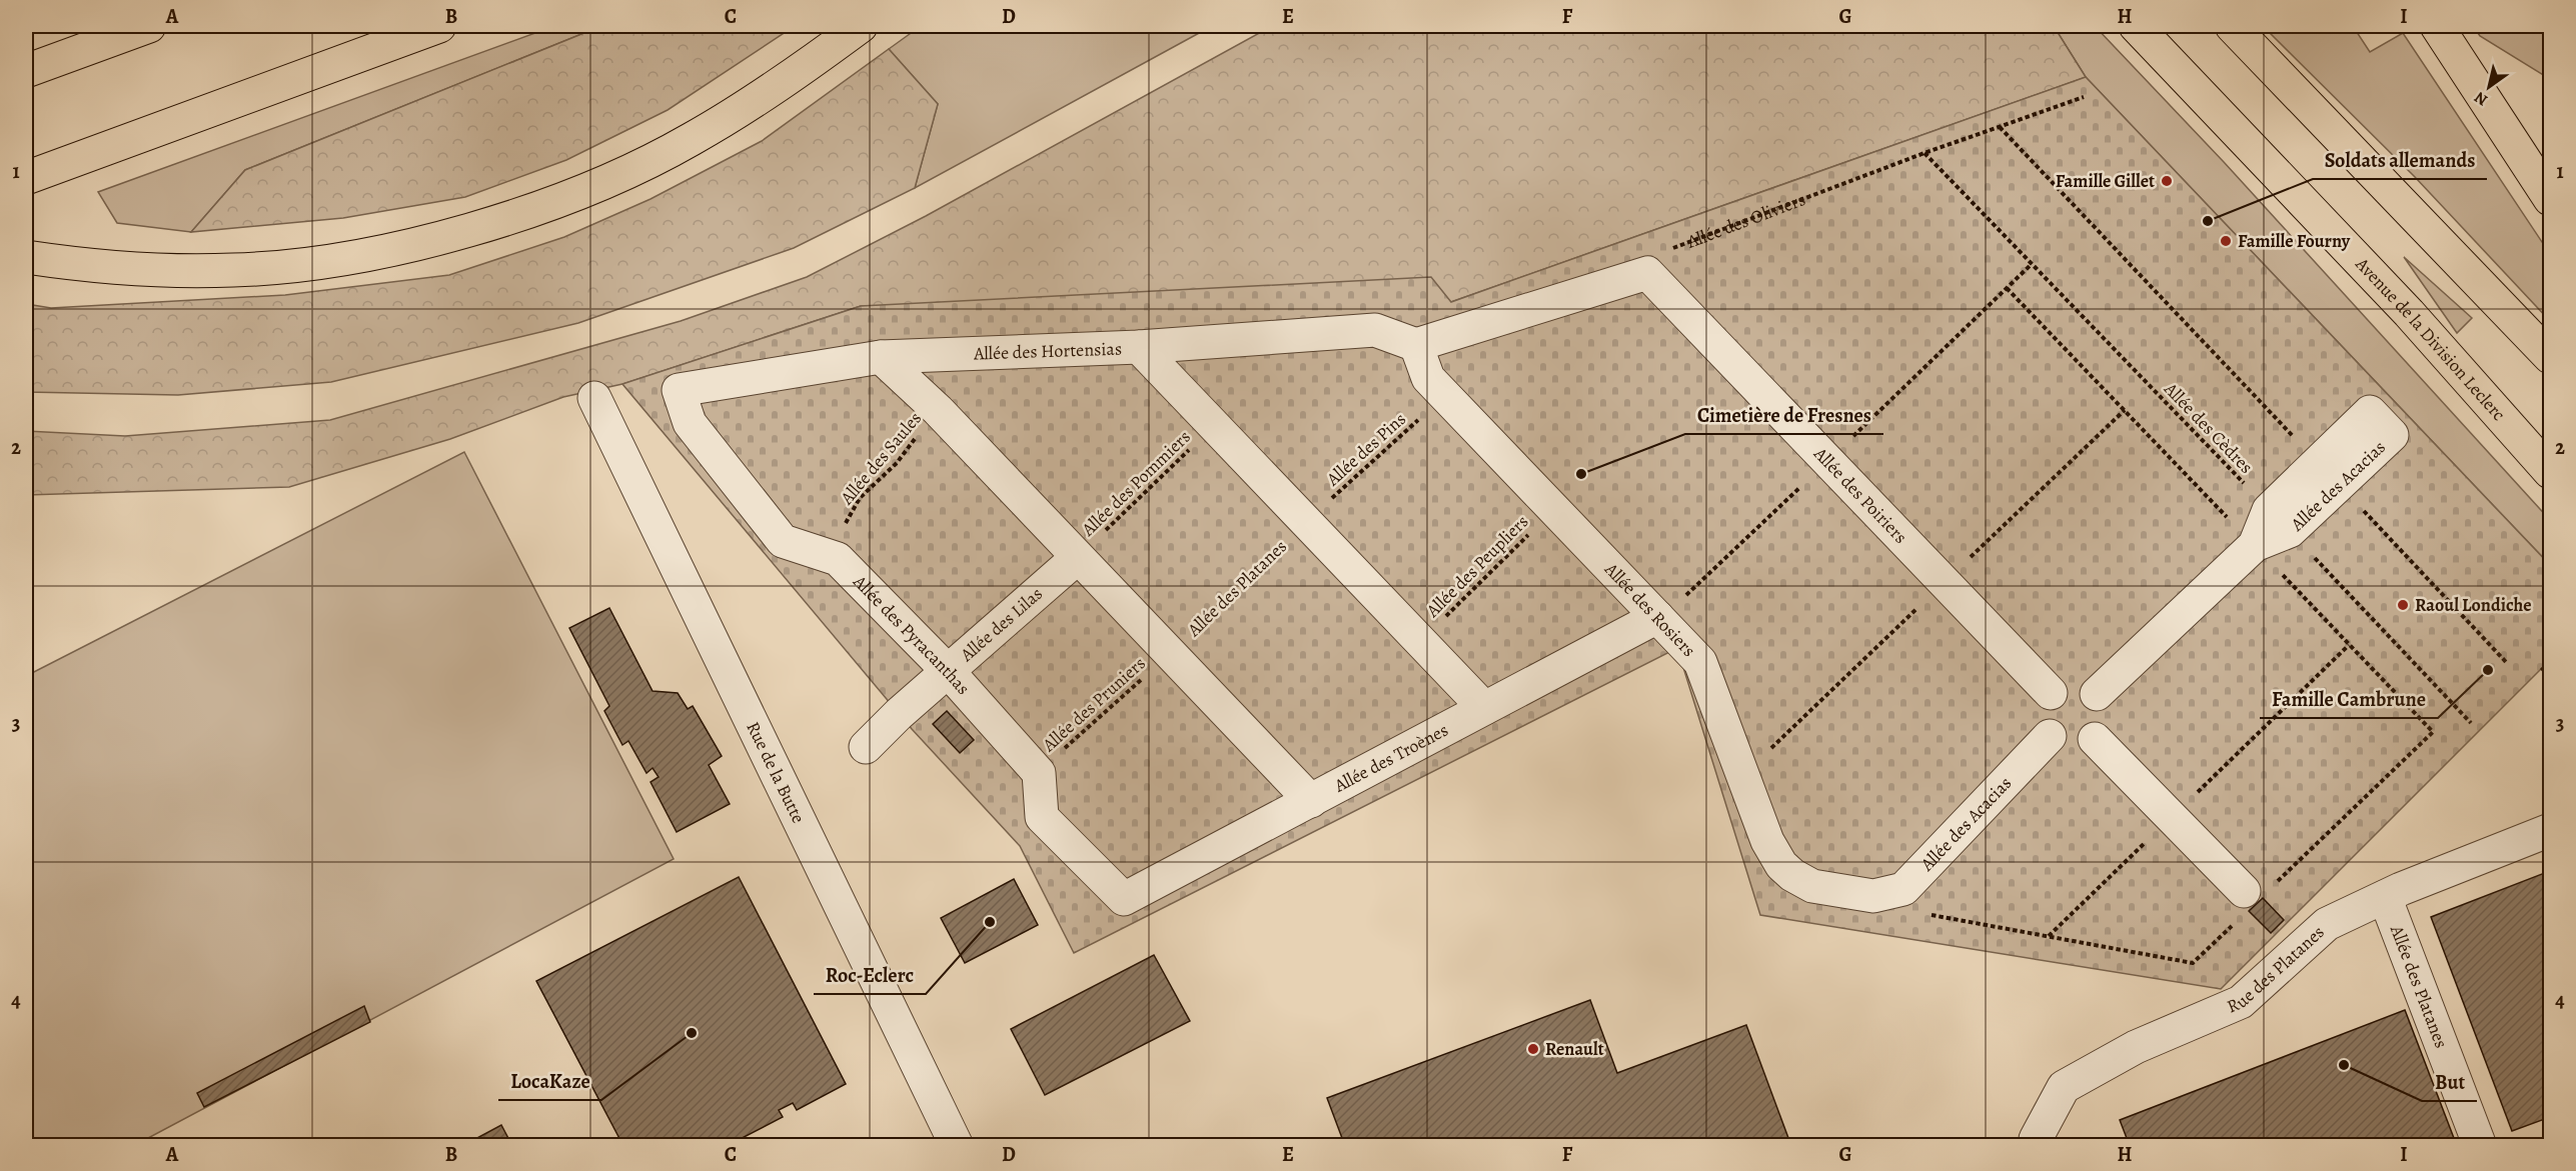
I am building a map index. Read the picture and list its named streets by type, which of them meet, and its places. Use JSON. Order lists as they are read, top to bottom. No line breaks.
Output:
{"streets":{"highway":["Avenue de la Division Leclerc"],"street":["Allée des Hortensias","Allée des Acacias","Allée des Poiriers","Allée des Platanes","Allée des Rosiers","Allée des Lilas","Allée des Pyracanthas","Allée des Troènes","Rue de la Butte","Rue des Platanes"],"path":["Allée des Oliviers","Allée des Cèdres","Allée des Pins","Allée des Saules","Allée des Pommiers","Allée des Peupliers","Allée des Pruniers"]},"crossings":[["Allée des Oliviers","Allée des Cèdres"],["Allée des Oliviers","Allée des Poiriers"],["Allée des Hortensias","Allée des Rosiers"],["Allée des Hortensias","Allée des Pyracanthas"],["Allée des Cèdres","Allée des Acacias"],["Allée des Pins","Allée des Platanes"],["Allée des Pins","Allée des Rosiers"],["Allée des Saules","Allée des Pyracanthas"],["Allée des Pommiers","Allée des Lilas"],["Allée des Acacias","Allée des Poiriers"],["Allée des Acacias","Allée des Rosiers"],["Allée des Peupliers","Allée des Rosiers"],["Allée des Platanes","Allée des Pruniers"],["Allée des Platanes","Rue des Platanes"],["Allée des Rosiers","Allée des Troènes"],["Allée des Lilas","Allée des Pyracanthas"],["Allée des Pyracanthas","Allée des Pruniers"],["Allée des Pyracanthas","Allée des Troènes"],["Allée des Pruniers","Allée des Troènes"]],"places":["Famille Gillet","Soldats allemands","Famille Fourny","Cimetière de Fresnes","Raoul Londiche","Famille Cambrune","Roc-Eclerc","LocaKaze","Renault","But"],"north":"bottom left","grid":{"columns":["A","B","C","D","E","F","G","H","I"],"rows":["1","2","3","4"]}}
